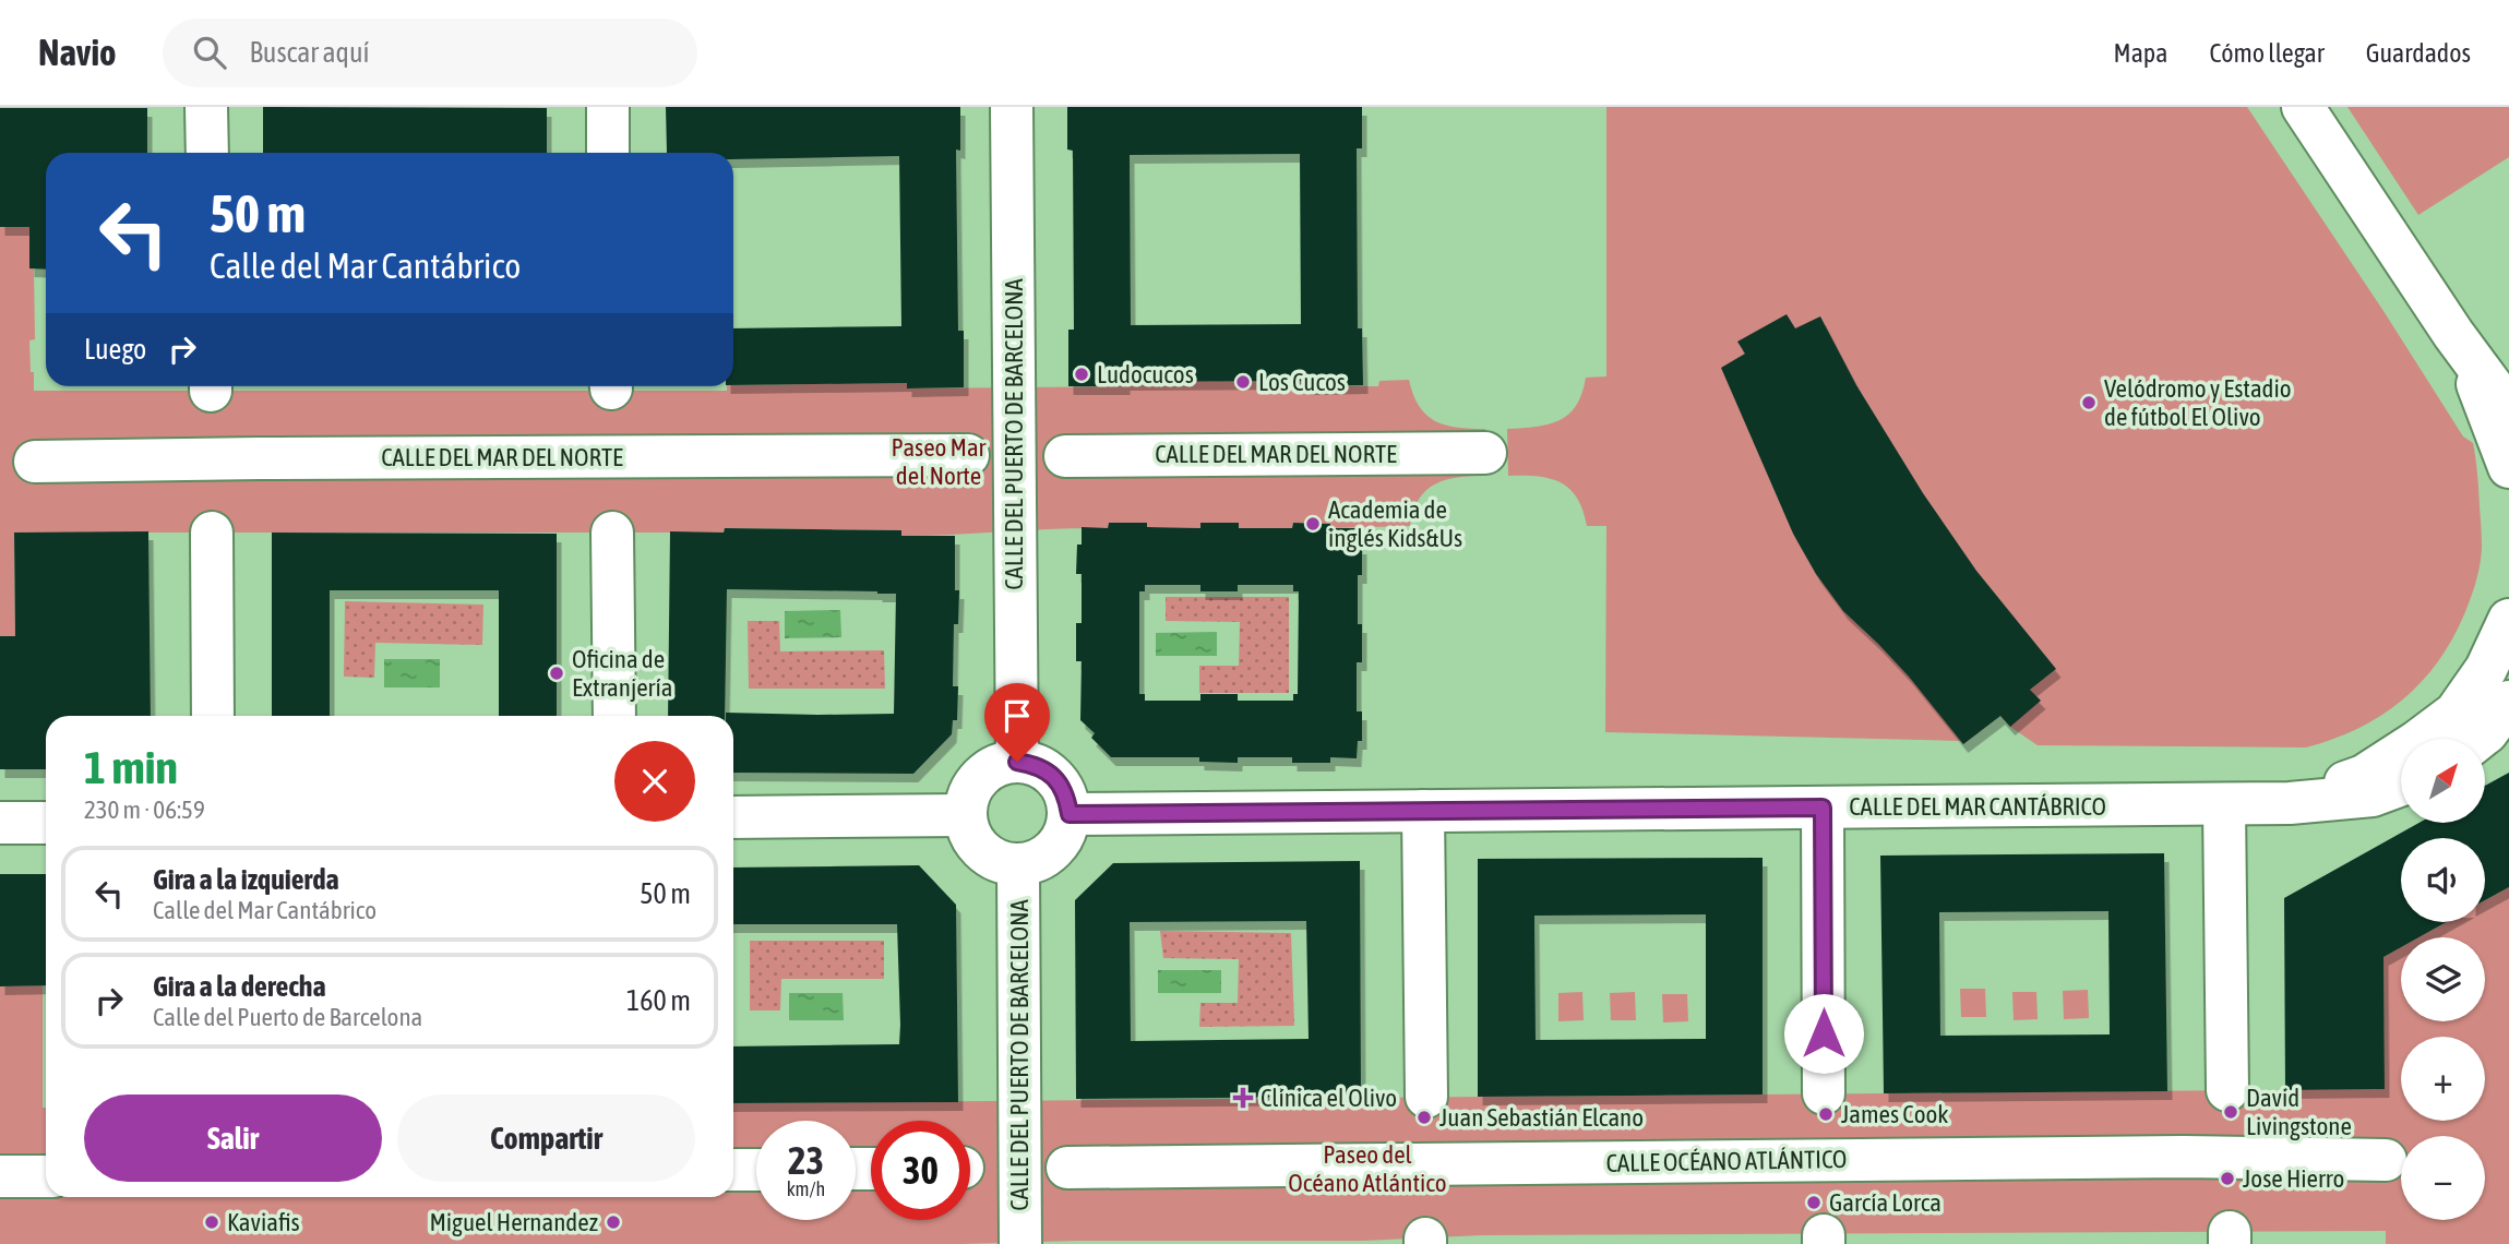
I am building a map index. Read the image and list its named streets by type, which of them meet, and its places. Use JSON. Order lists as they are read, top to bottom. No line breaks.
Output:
{"streets":{"street":["CALLE DEL PUERTO DE BARCELONA","CALLE DEL MAR DEL NORTE","CALLE DEL MAR CANTÁBRICO","CALLE OCÉANO ATLÁNTICO"]},"crossings":[["CALLE DEL PUERTO DE BARCELONA","CALLE DEL MAR CANTÁBRICO"]],"parks":["Paseo Mar del Norte","Paseo del Océano Atlántico"],"places":{"other":["Ludocucos","Los Cucos","Velódromo y Estadio de fútbol El Olivo","Academia de inglés Kids&Us","Oficina de Extranjería","David Livingstone","James Cook","Juan Sebastián Elcano","Jose Hierro","García Lorca","Kaviafis","Miguel Hernandez"],"health":["Clínica el Olivo"]},"north":"top right","page":{"header":"Navio","search":"Buscar aquí","nav":["Mapa","Cómo llegar","Guardados"],"turn":["50 m","Calle del Mar Cantábrico"],"then":"Luego","heading":["1 min","230 m · 06:59"],"map_buttons":["+","−"],"list":[{"name":"Gira a la izquierda","note":"Calle del Mar Cantábrico","value":"50 m"},{"name":"Gira a la derecha","note":"Calle del Puerto de Barcelona","value":"160 m"}],"buttons":["Salir","Compartir"],"speed":"23 km/h","limit":"30"}}
